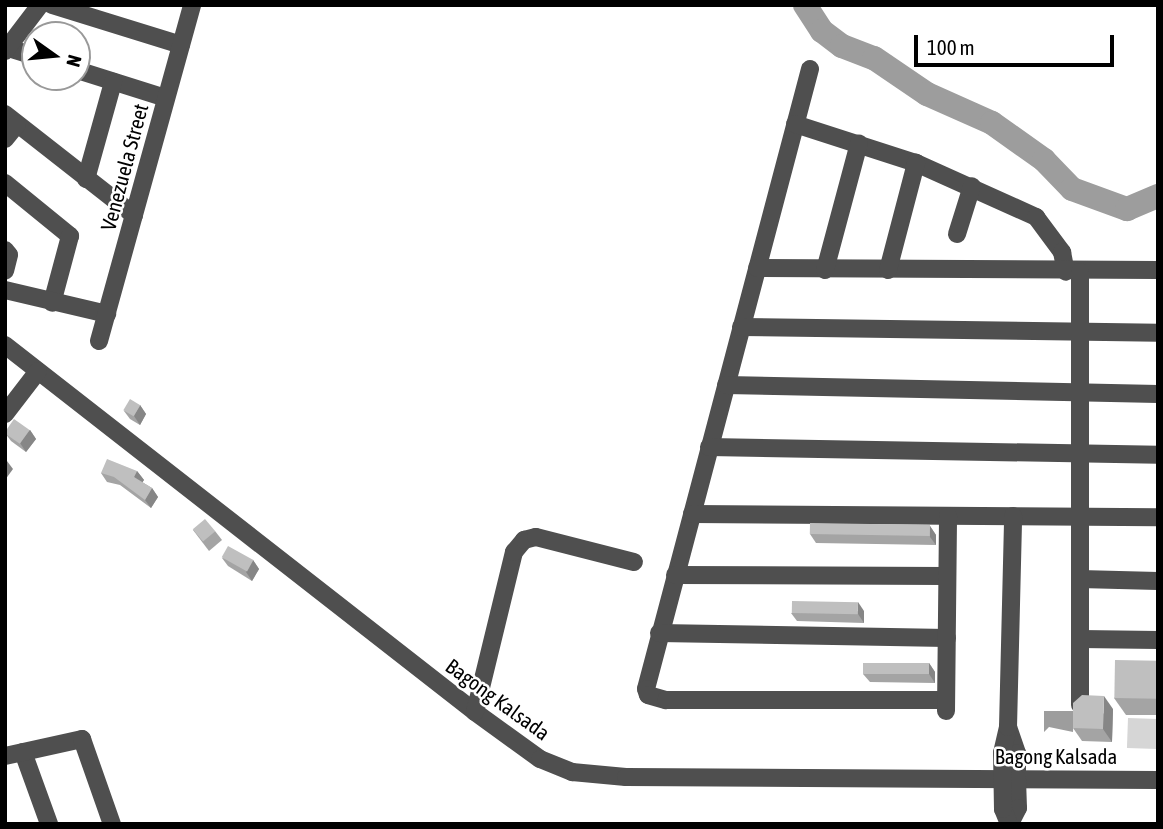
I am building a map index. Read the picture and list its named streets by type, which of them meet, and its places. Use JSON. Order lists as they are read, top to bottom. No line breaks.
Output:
{"streets":{"street":["Venezuela Street","Bagong Kalsada"]},"scale_bar":"100 m","north":"right"}
